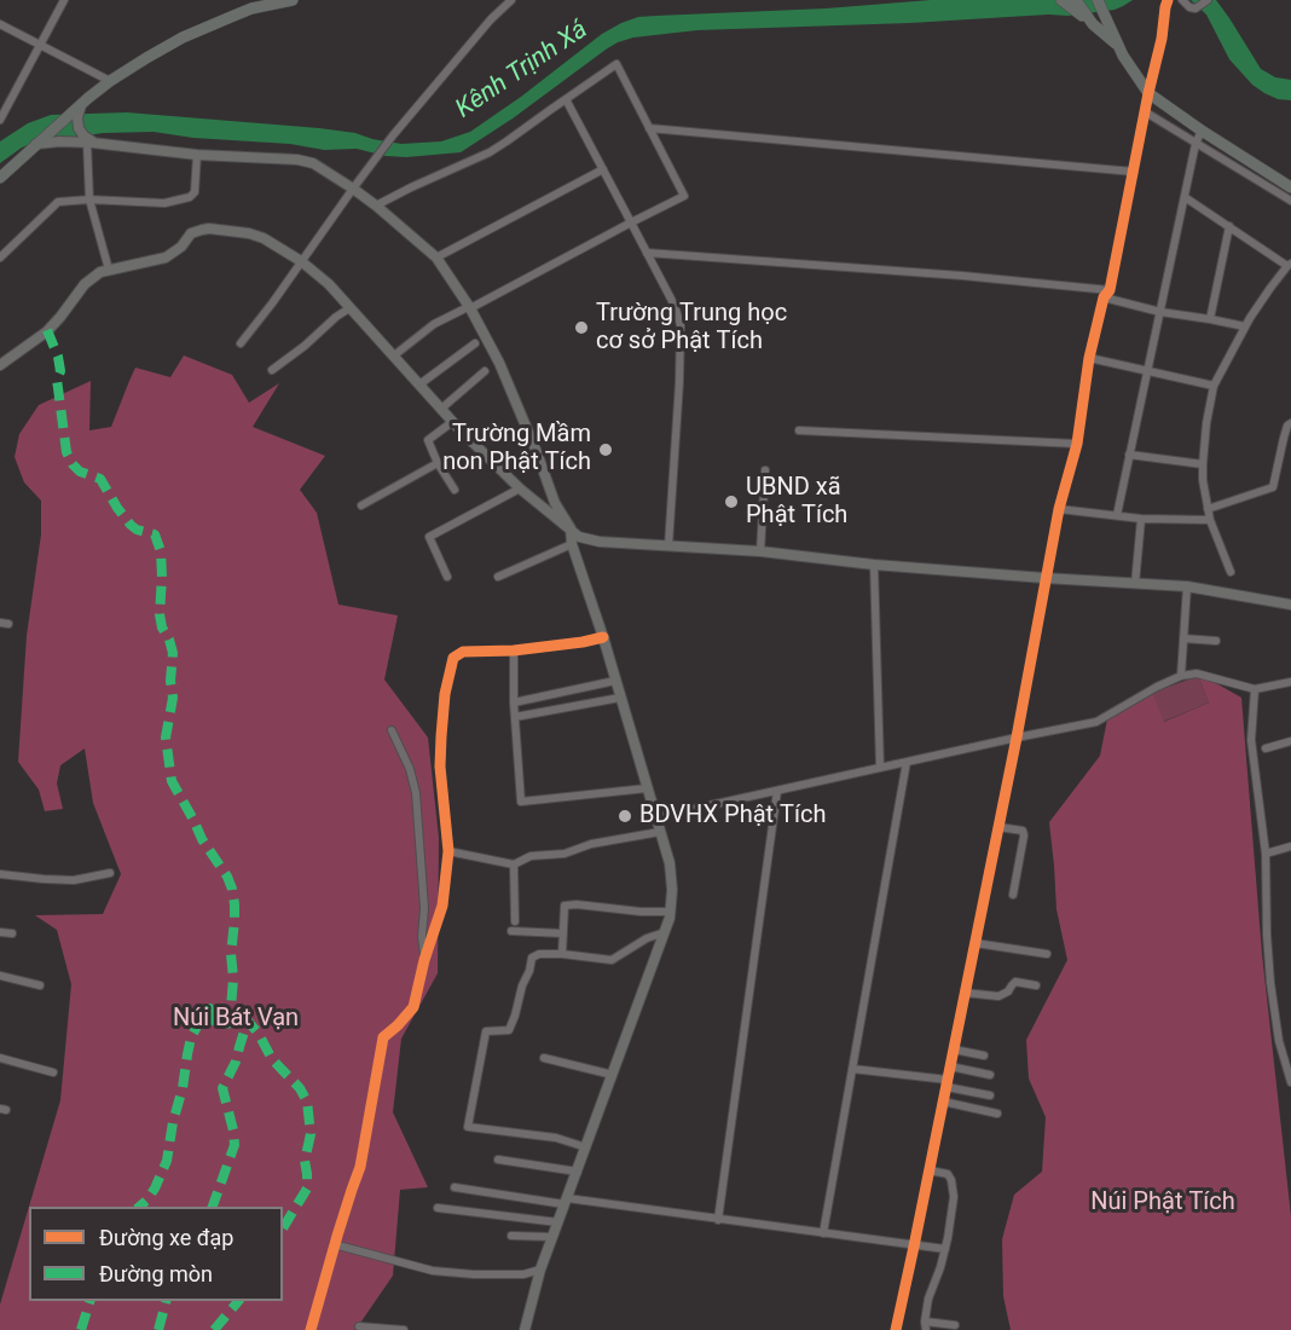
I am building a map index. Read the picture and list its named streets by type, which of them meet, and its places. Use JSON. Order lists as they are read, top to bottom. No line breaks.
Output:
{"water":["Kênh Trịnh Xá"],"parks":["Núi Bát Vạn","Núi Phật Tích"],"places":["Trường Trung học cơ sở Phật Tích","Trường Mầm non Phật Tích","UBND xã Phật Tích","BDVHX Phật Tích"],"legend":["Đường xe đạp","Đường mòn"]}
